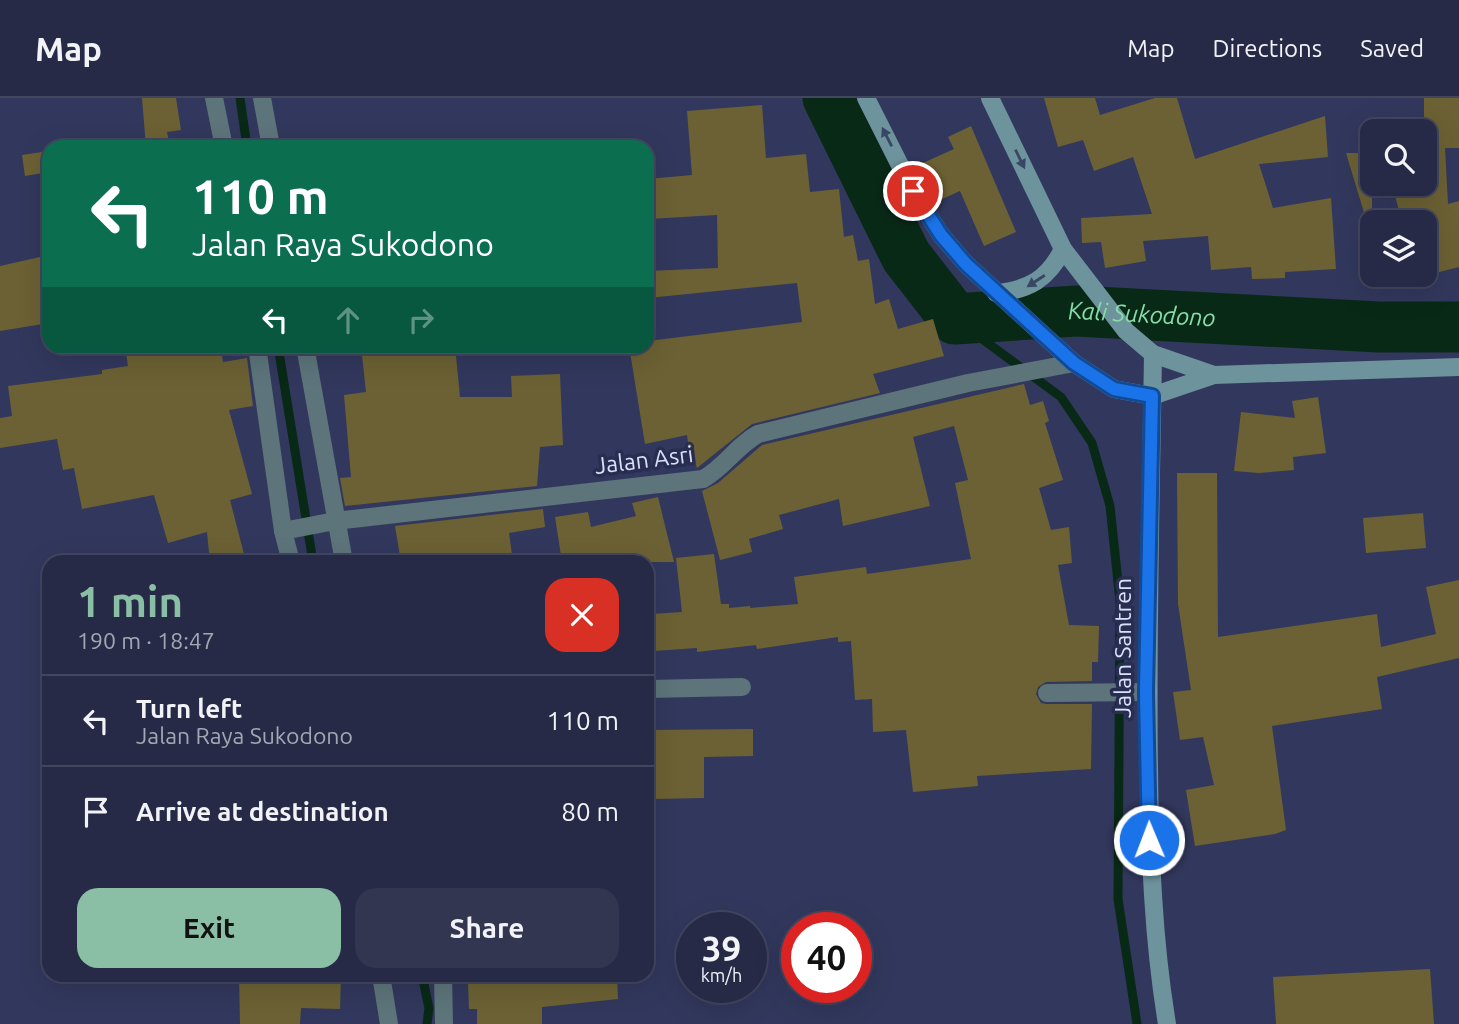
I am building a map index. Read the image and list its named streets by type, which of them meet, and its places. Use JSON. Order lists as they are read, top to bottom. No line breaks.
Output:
{"streets":{"main road":["Jalan Santren"],"street":["Jalan Asri"]},"water":["Kali Sukodono"],"page":{"header":"Map","nav":["Map","Directions","Saved"],"turn":["110 m","Jalan Raya Sukodono"],"heading":["1 min","190 m · 18:47"],"list":[{"name":"Turn left","note":"Jalan Raya Sukodono","value":"110 m"},{"name":"Arrive at destination","value":"80 m"}],"buttons":["Exit","Share"],"speed":"39 km/h","limit":"40"}}
